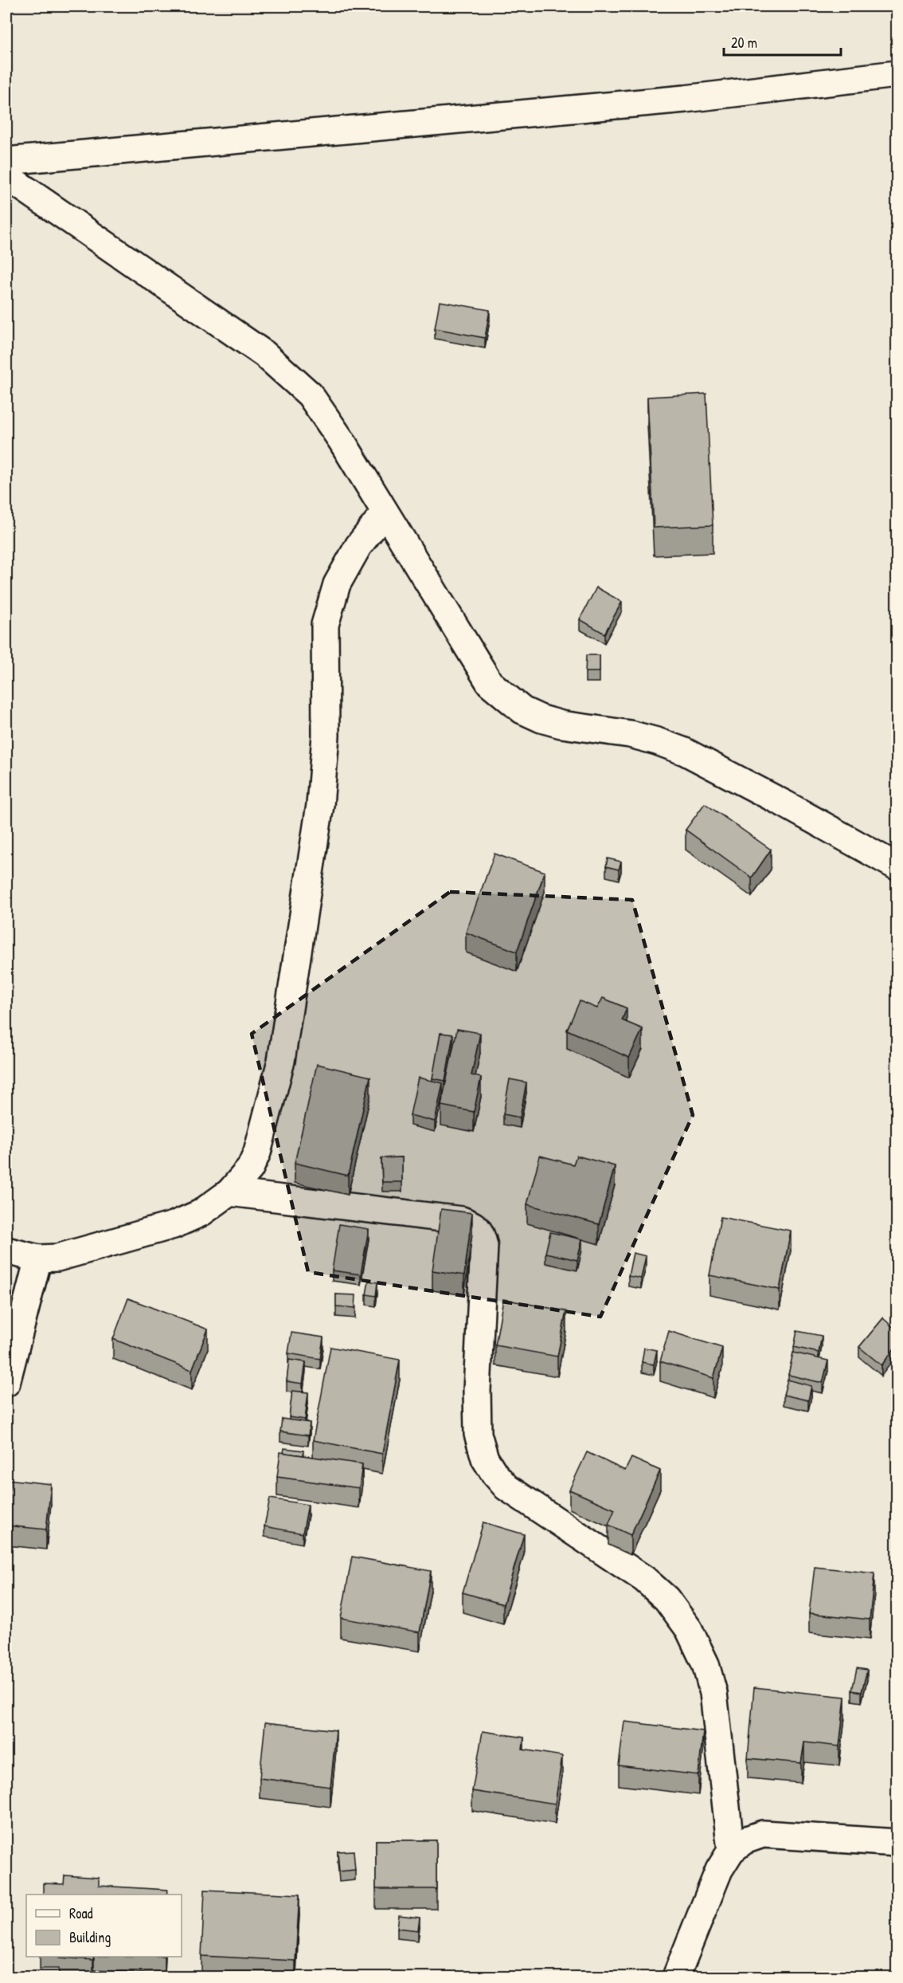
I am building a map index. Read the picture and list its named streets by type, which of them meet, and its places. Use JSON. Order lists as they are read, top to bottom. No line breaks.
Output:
{"legend":["Road","Building"],"scale_bar":"20 m"}
